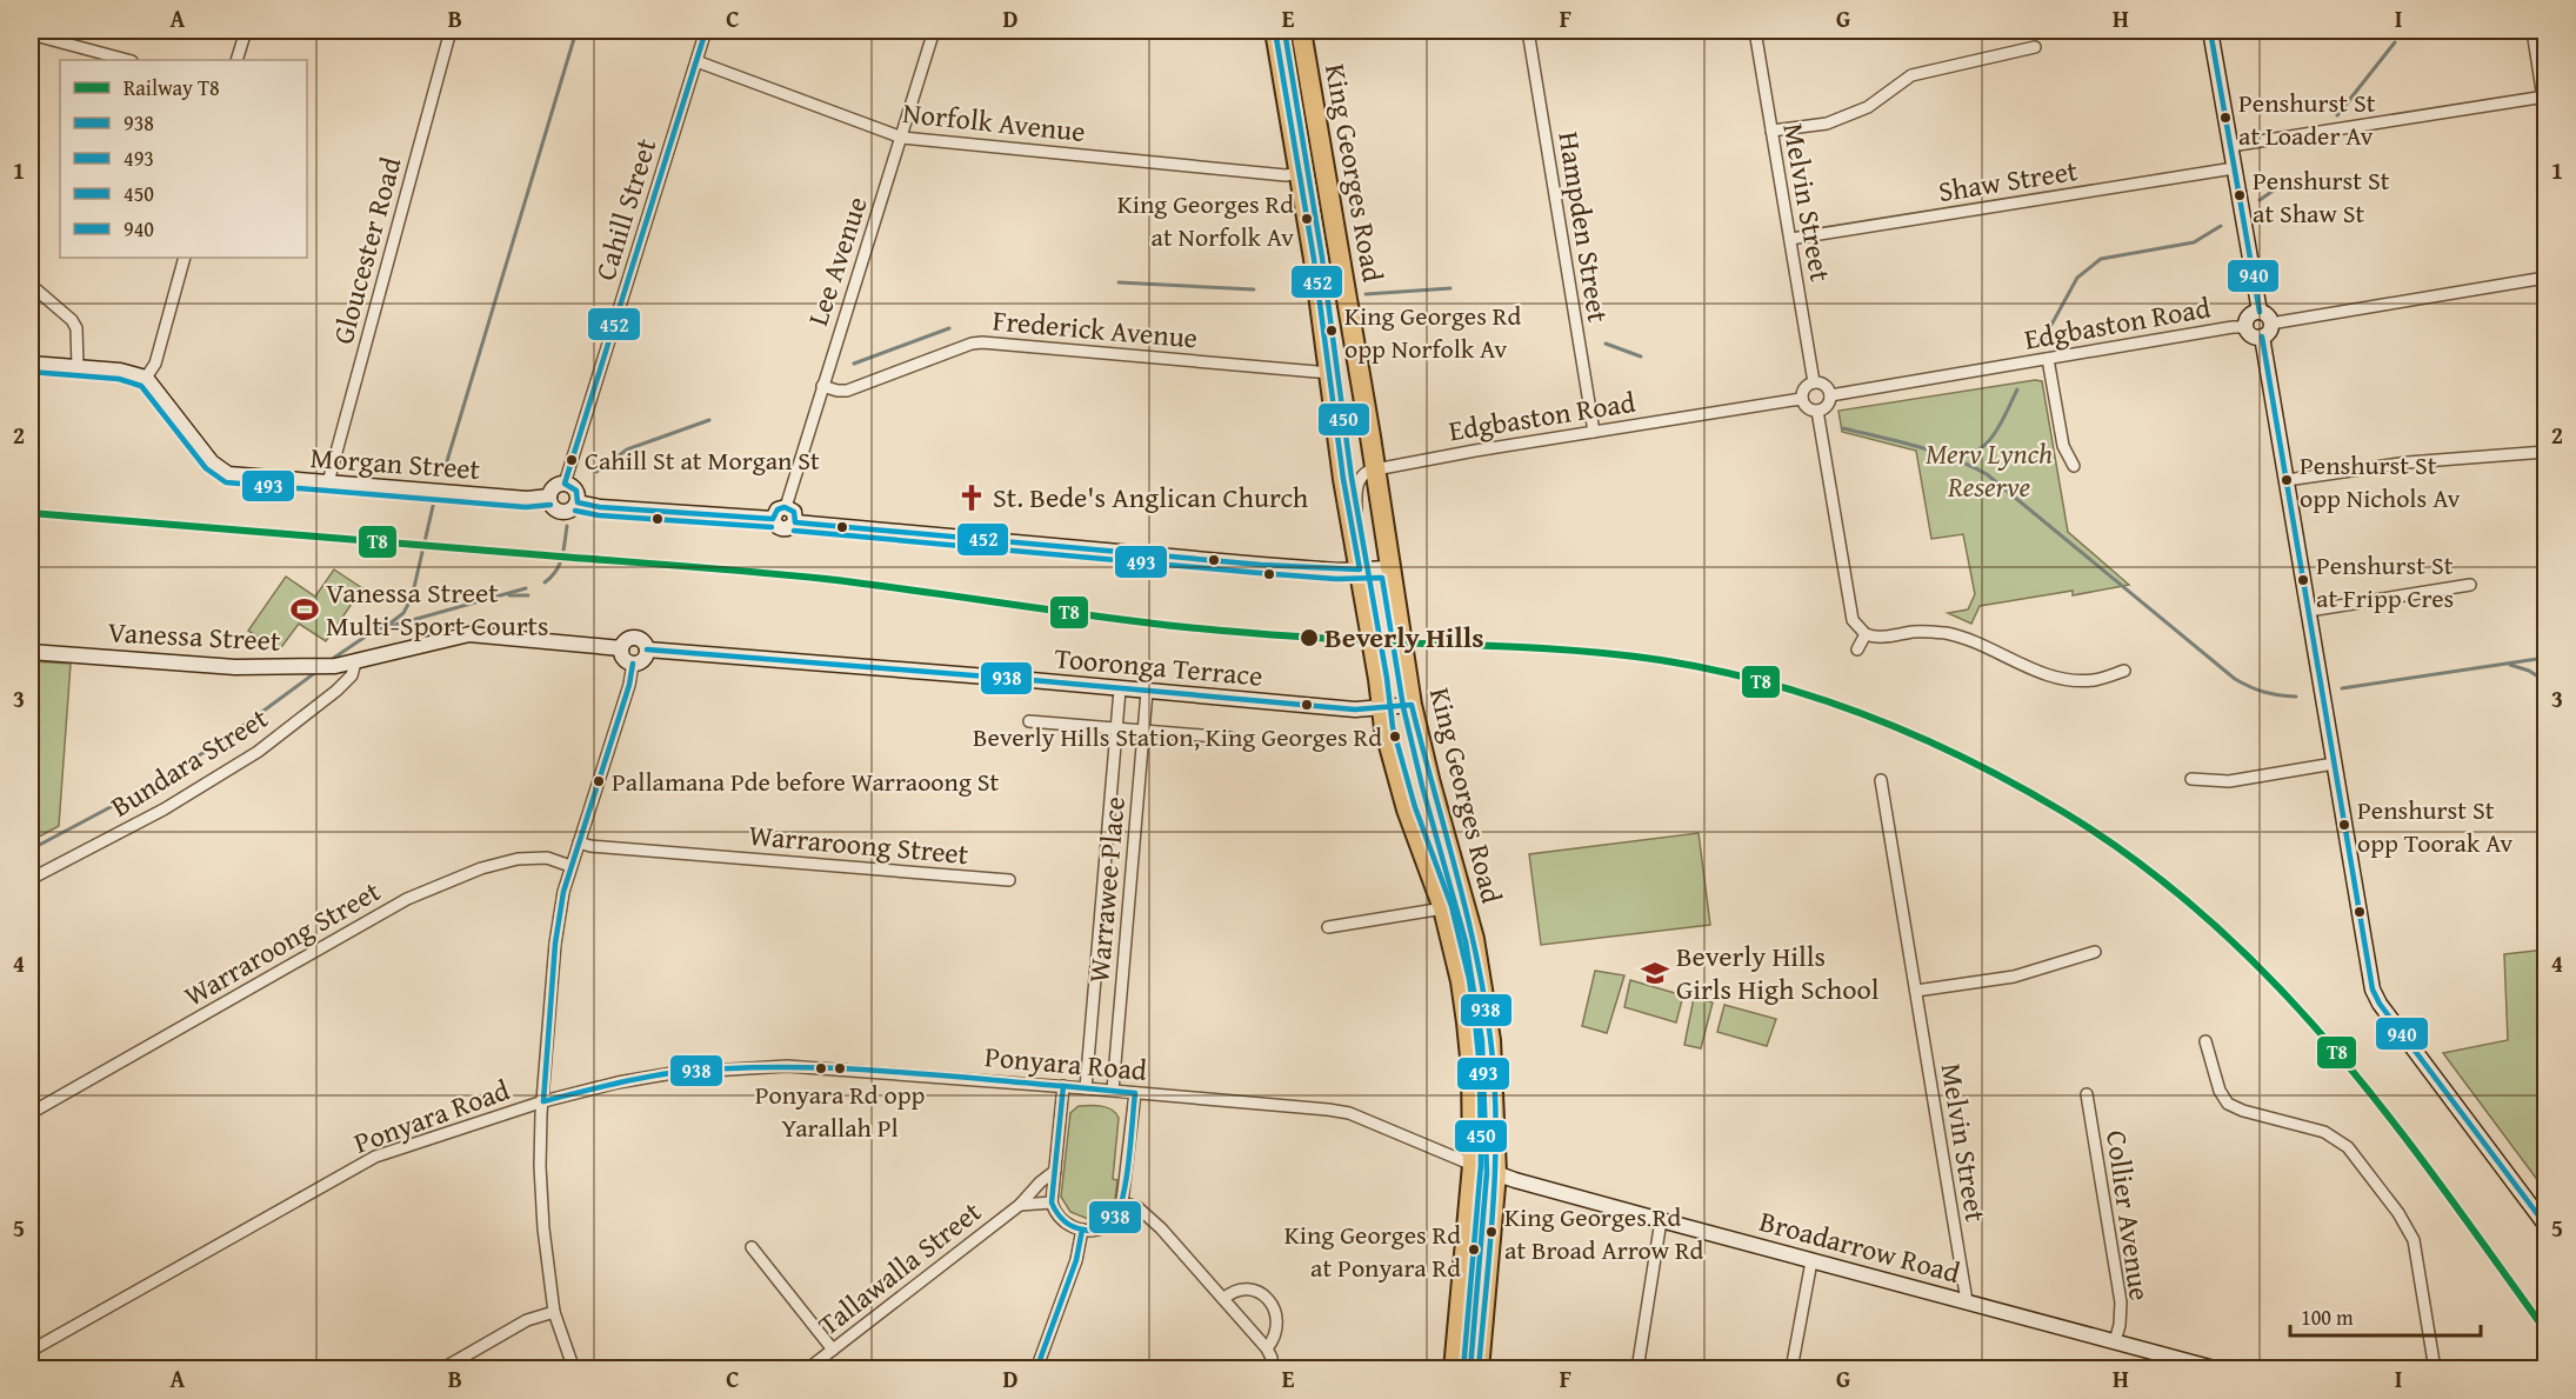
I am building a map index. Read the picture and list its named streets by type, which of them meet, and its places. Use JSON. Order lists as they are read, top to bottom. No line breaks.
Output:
{"streets":{"highway":["King Georges Road"],"street":["Norfolk Avenue","Shaw Street","Melvin Street","Cahill Street","Hampden Street","Gloucester Road","Lee Avenue","Edgbaston Road","Frederick Avenue","Morgan Street","Vanessa Street","Tooronga Terrace","Bundara Street","Warraroong Street","Warrawee Place","Ponyara Road","Collier Avenue","Broadarrow Road","Tallawalla Street"]},"crossings":[["Norfolk Avenue","King Georges Road"],["Norfolk Avenue","Cahill Street"],["Norfolk Avenue","Lee Avenue"],["King Georges Road","Edgbaston Road"],["King Georges Road","Frederick Avenue"],["King Georges Road","Tooronga Terrace"],["King Georges Road","Ponyara Road"],["King Georges Road","Broadarrow Road"],["Shaw Street","Melvin Street"],["Melvin Street","Edgbaston Road"],["Melvin Street","Broadarrow Road"],["Cahill Street","Morgan Street"],["Hampden Street","Edgbaston Road"],["Gloucester Road","Morgan Street"],["Lee Avenue","Frederick Avenue"],["Vanessa Street","Bundara Street"],["Tooronga Terrace","Warrawee Place"],["Warrawee Place","Ponyara Road"],["Ponyara Road","Broadarrow Road"],["Collier Avenue","Broadarrow Road"]],"parks":["Merv Lynch Reserve"],"places":{"other":["Penshurst St at Loader Av","Penshurst St at Shaw St","King Georges Rd at Norfolk Av","King Georges Rd opp Norfolk Av","Cahill St at Morgan St","Penshurst St opp Nichols Av","Penshurst St at Fripp Cres","Beverly Hills","Beverly Hills Station, King Georges Rd","Pallamana Pde before Warraoong St","Penshurst St opp Toorak Av","Ponyara Rd opp Yarallah Pl","King Georges Rd at Broad Arrow Rd","King Georges Rd at Ponyara Rd"],"church":["St. Bede's Anglican Church"],"sports":["Vanessa Street Multi-Sport Courts"],"school or university":["Beverly Hills Girls High School"]},"lines":["transit line 450","transit line 940","transit line 452","transit line 493","rail line T8","transit line 938"],"legend":["Railway T8","938","493","450","940"],"scale_bar":"100 m","grid":{"columns":["A","B","C","D","E","F","G","H","I"],"rows":["1","2","3","4","5"]}}
